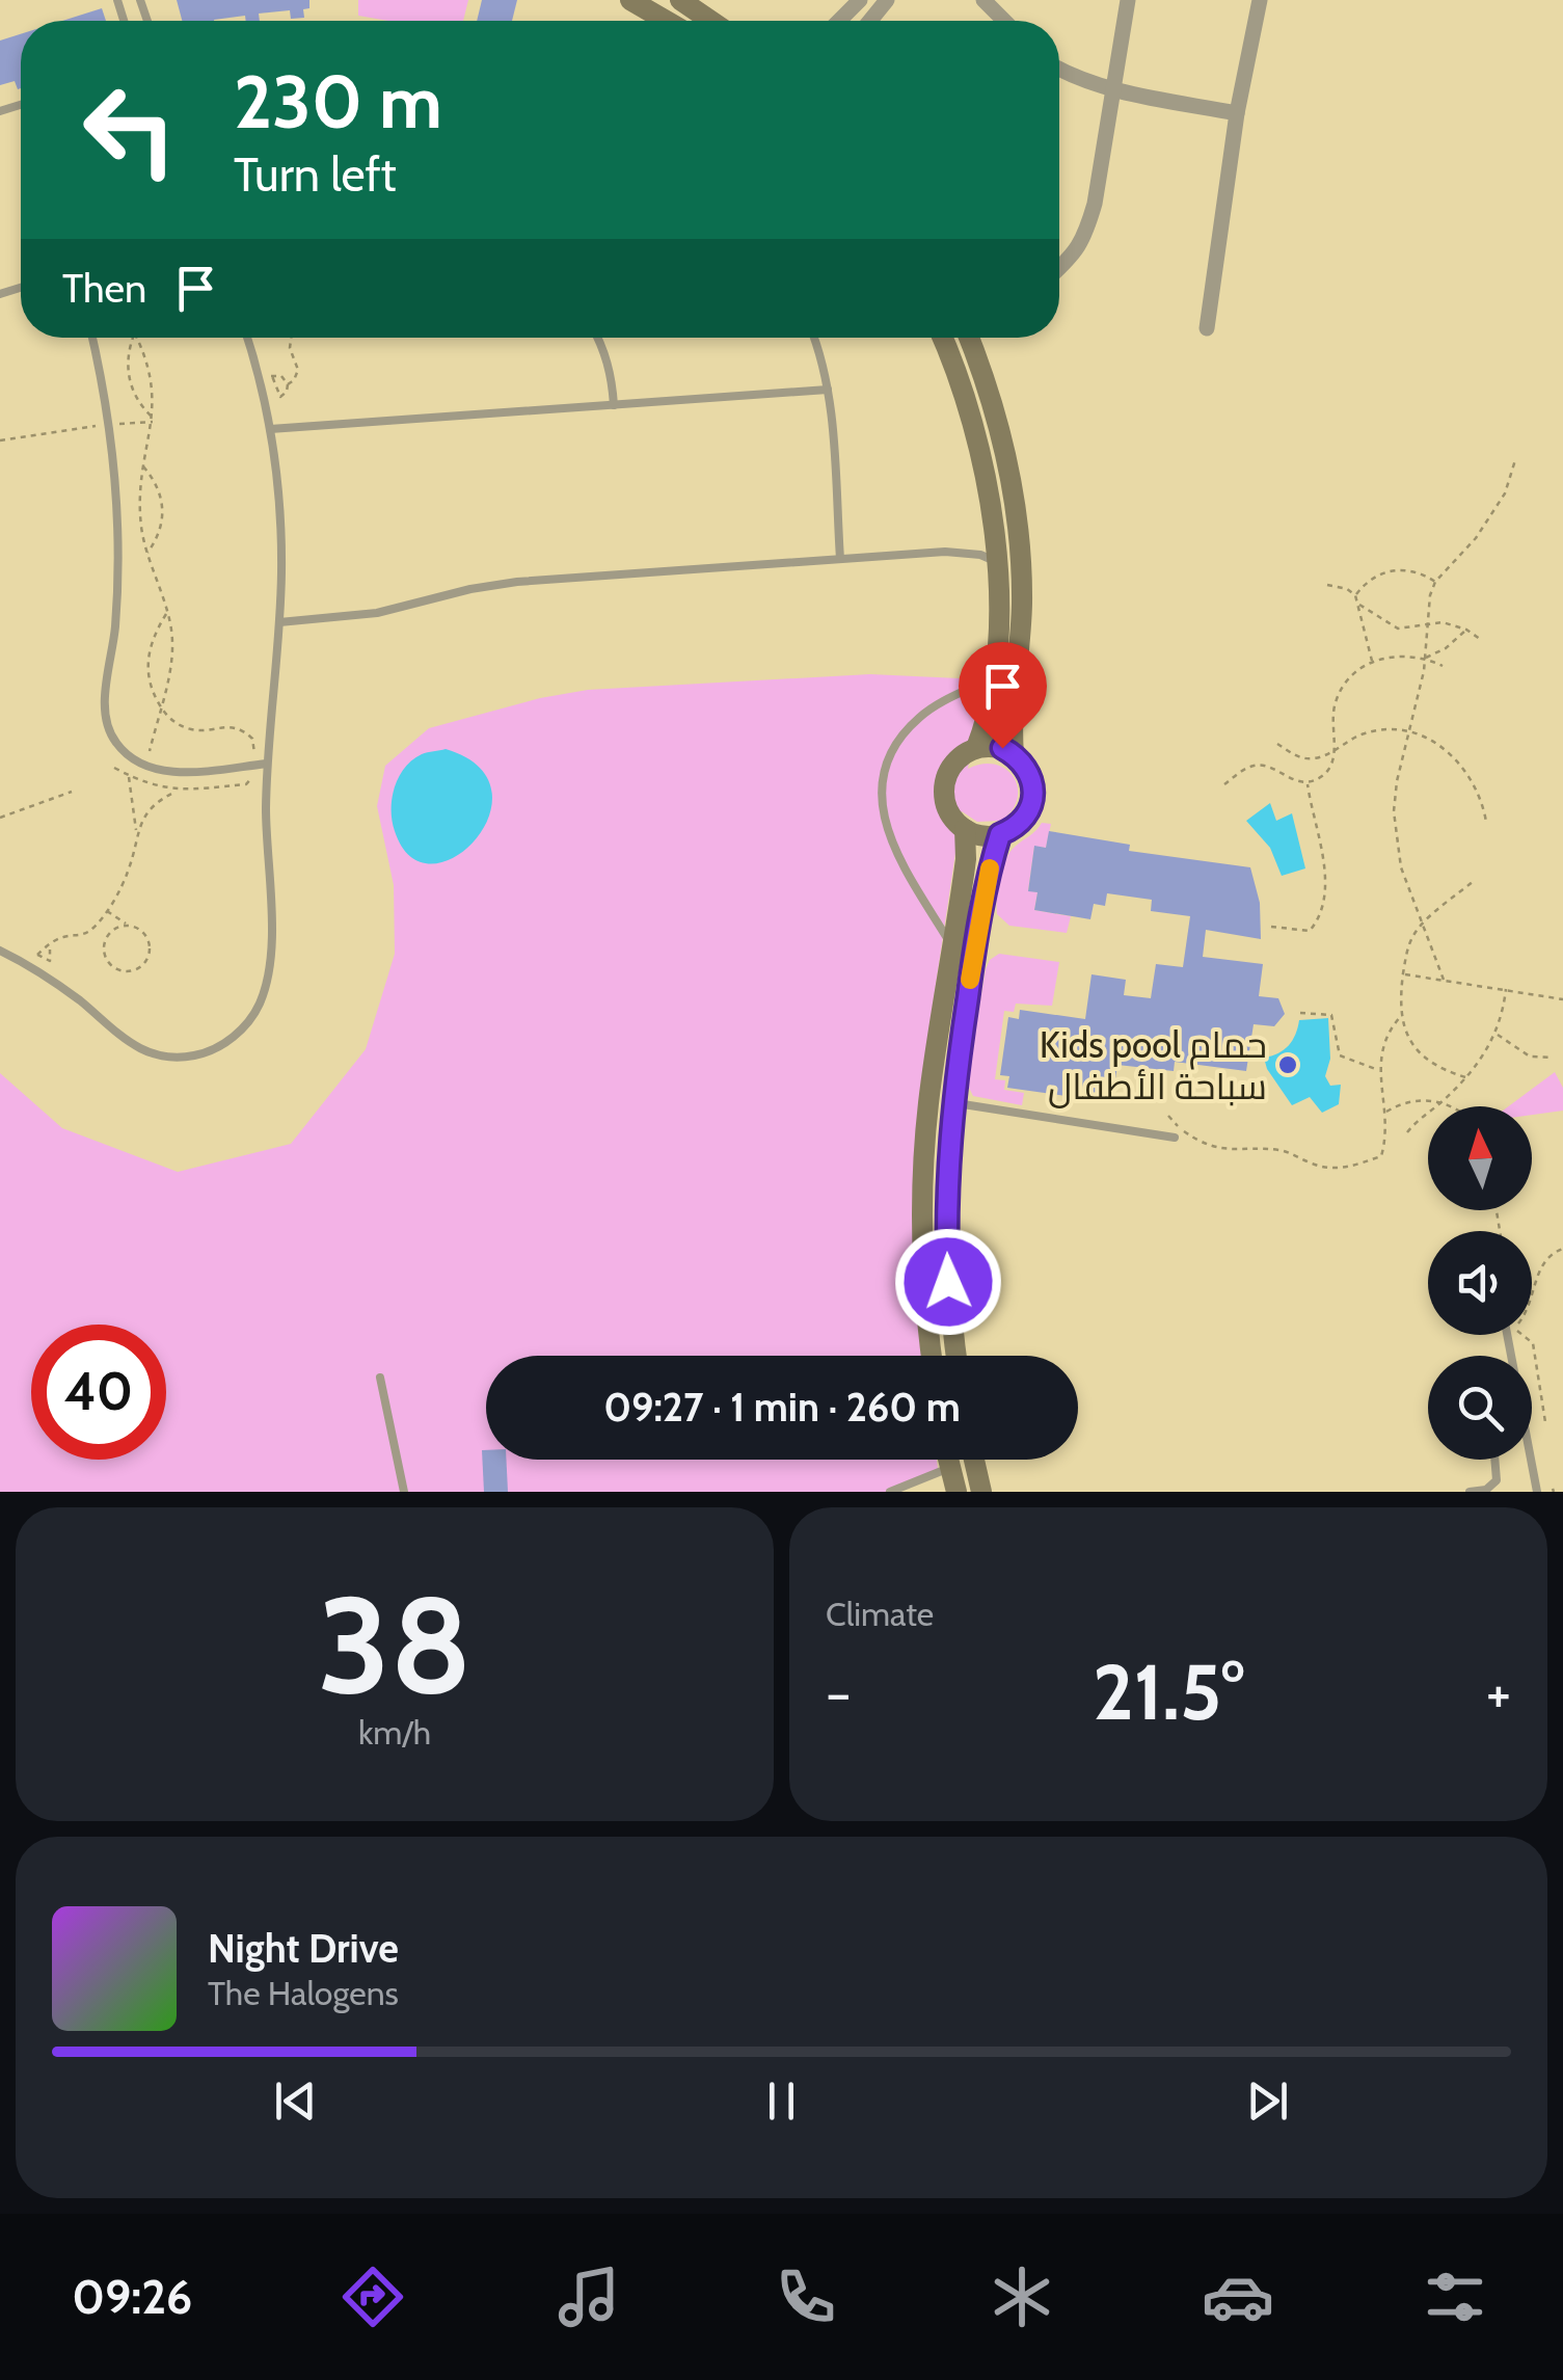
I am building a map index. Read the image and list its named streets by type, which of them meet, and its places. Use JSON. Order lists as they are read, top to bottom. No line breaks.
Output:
{"places":["Kids pool حمام سباحة الأطفال"],"north":"top","page":{"turn":["230 m","Turn left"],"then":"Then","limit":"40","trip":"09:27 · 1 min · 260 m","tile":[["38","km/h"],"Climate"],"heat":["−","21.5°","+"],"song":["Night Drive","The Halogens"],"tabs":"09:26"}}
